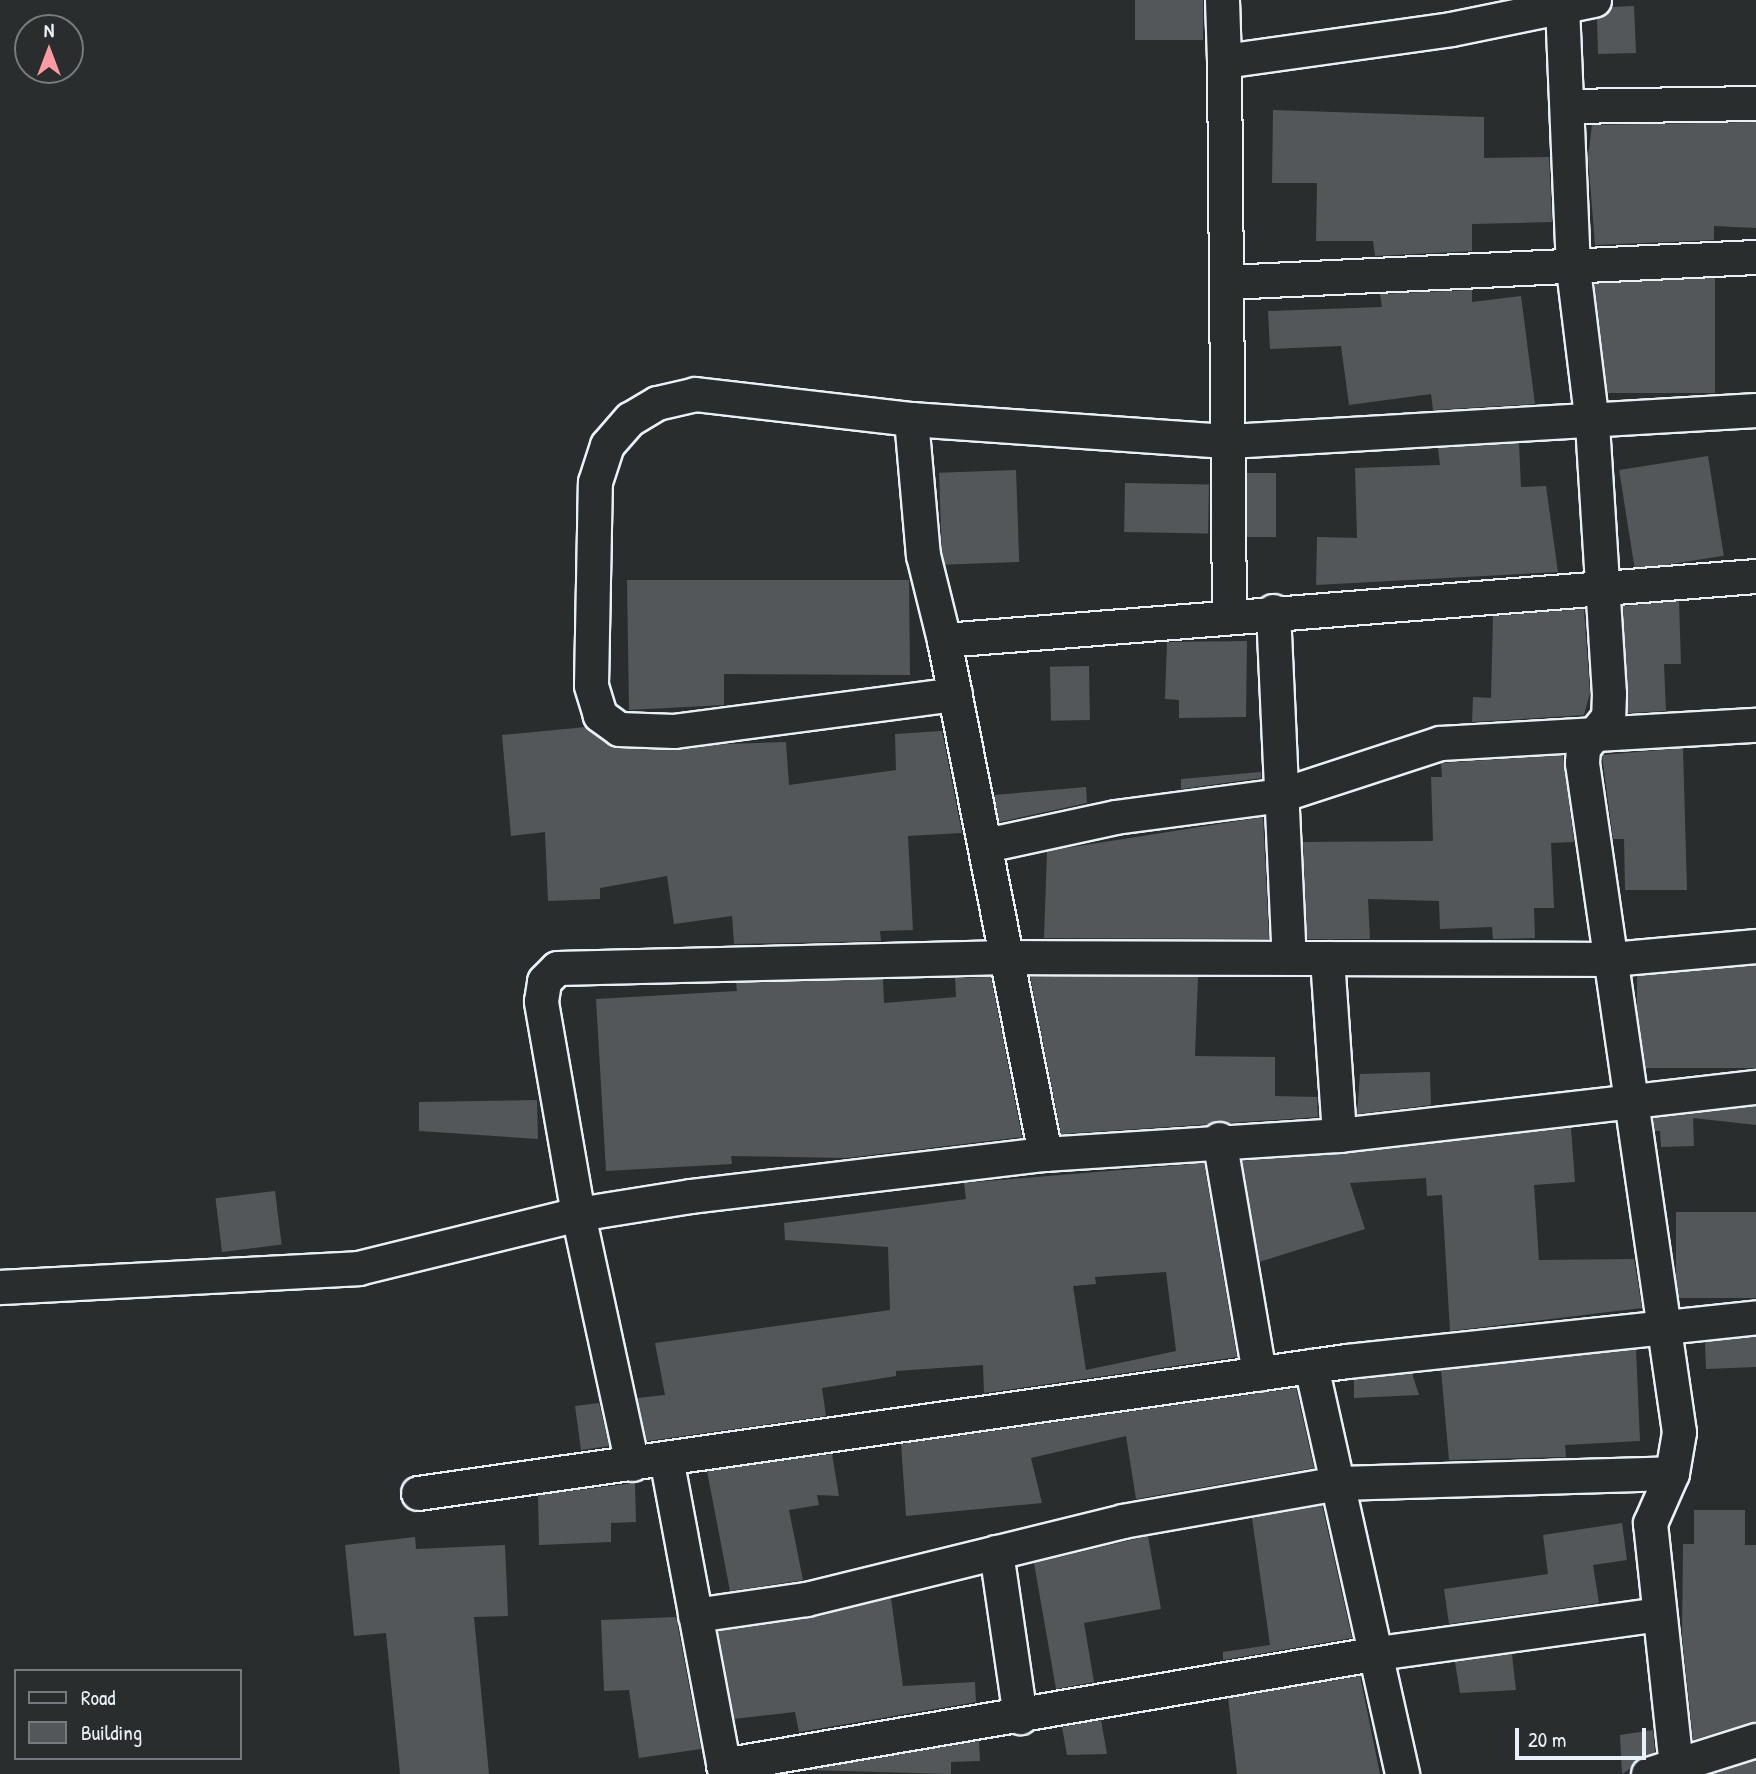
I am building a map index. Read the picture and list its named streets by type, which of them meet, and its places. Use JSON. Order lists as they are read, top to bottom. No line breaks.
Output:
{"legend":["Road","Building"],"scale_bar":"20 m","north":"top"}
